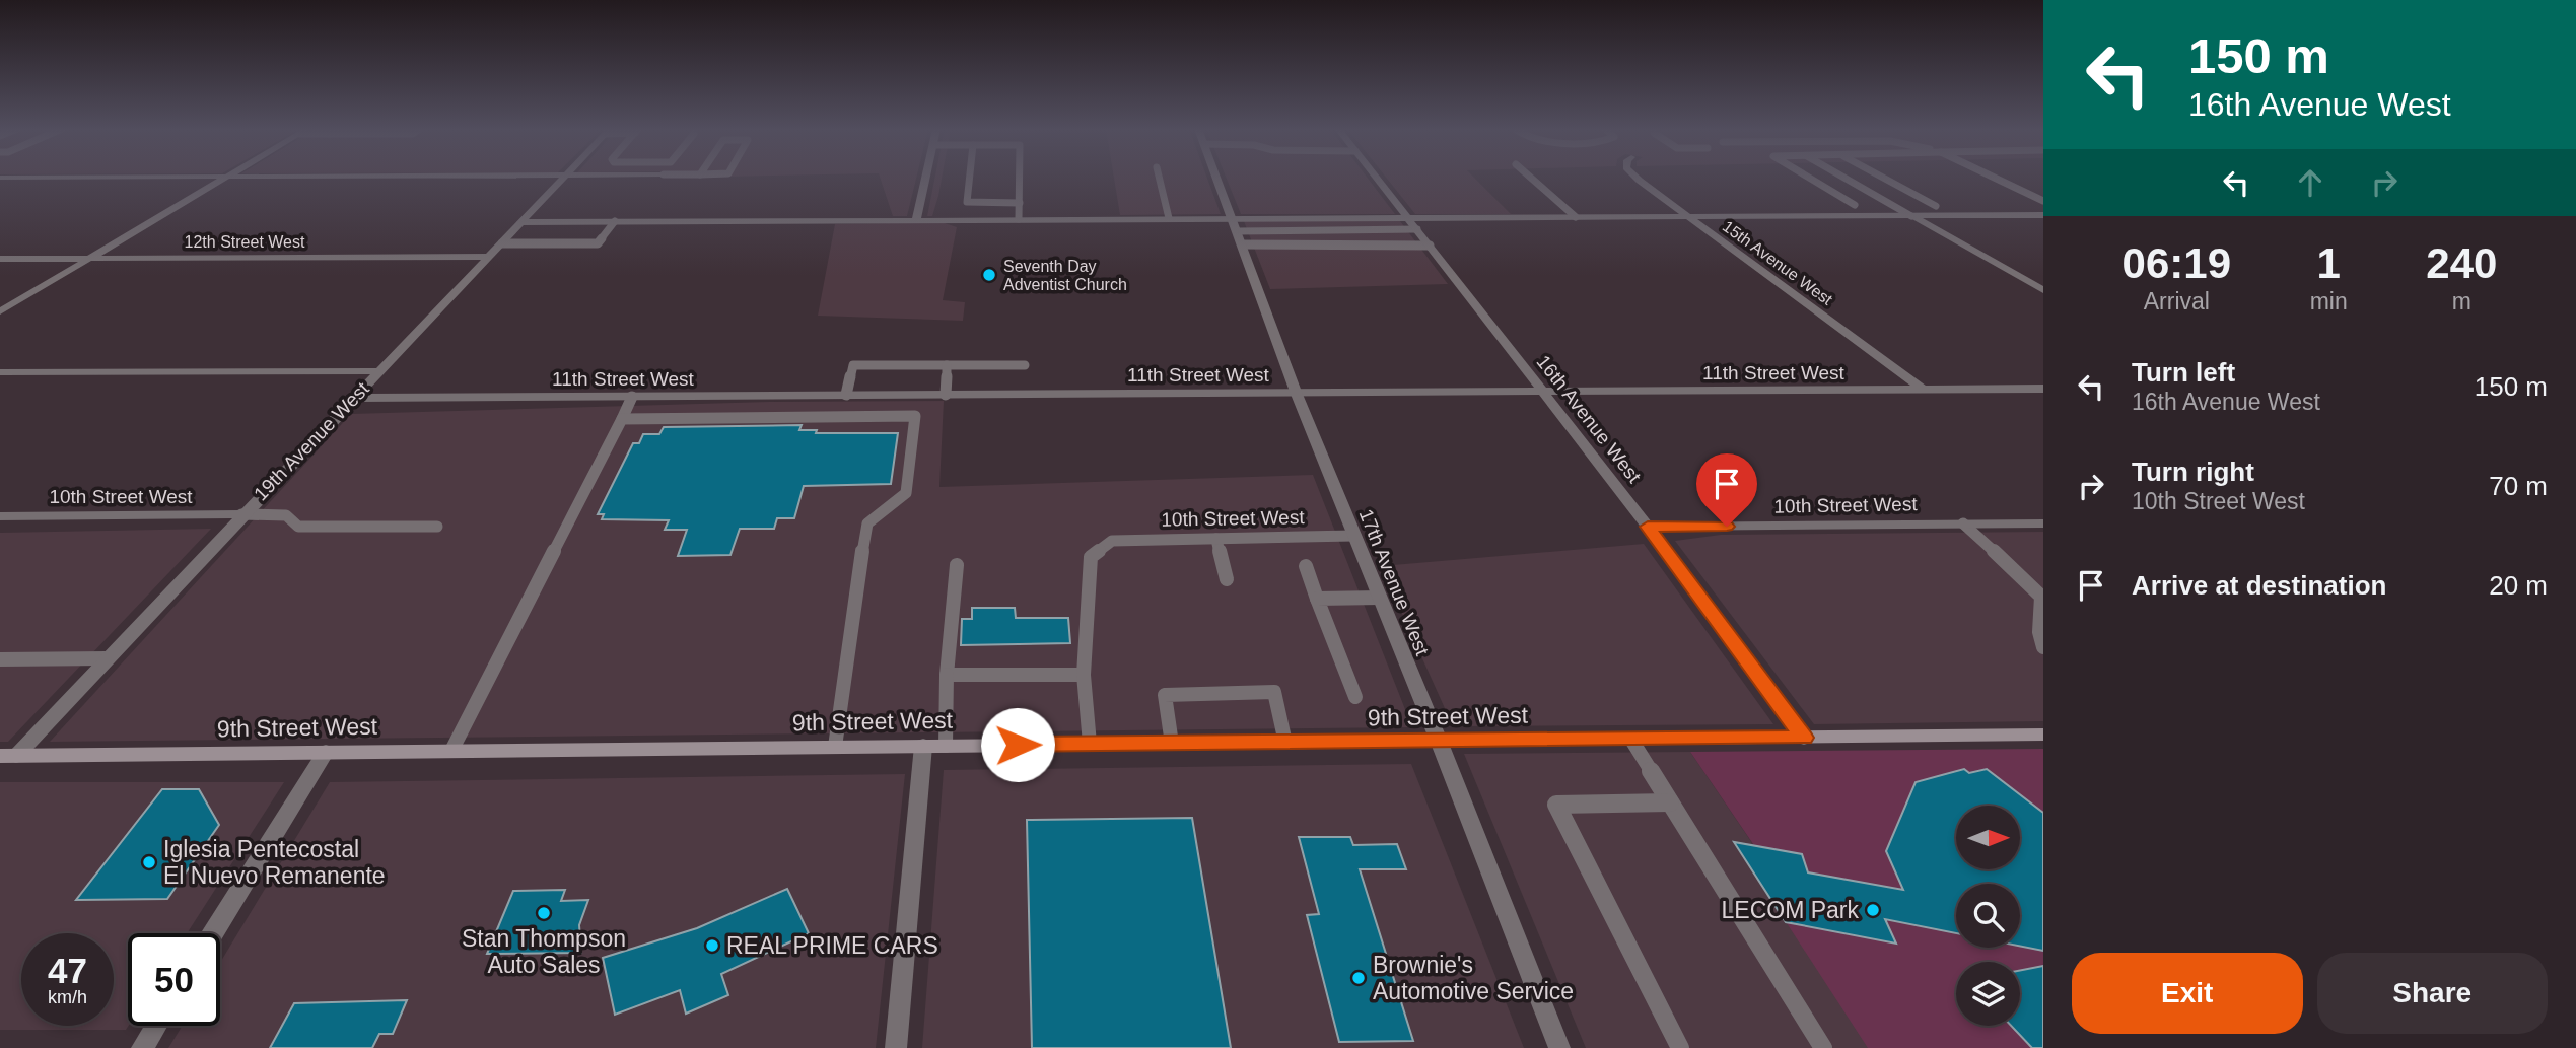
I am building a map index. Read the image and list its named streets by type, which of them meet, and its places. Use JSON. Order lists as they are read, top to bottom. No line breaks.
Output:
{"streets":{"main road":["9th Street West"],"street":["12th Street West","15th Avenue West","11th Street West","16th Avenue West","19th Avenue West","10th Street West","17th Avenue West"]},"crossings":[["12th Street West","19th Avenue West"],["15th Avenue West","11th Street West"],["11th Street West","16th Avenue West"],["11th Street West","19th Avenue West"],["11th Street West","17th Avenue West"],["16th Avenue West","10th Street West"],["16th Avenue West","9th Street West"],["19th Avenue West","10th Street West"],["19th Avenue West","9th Street West"],["10th Street West","17th Avenue West"],["17th Avenue West","9th Street West"]],"places":["Seventh Day Adventist Church","Iglesia Pentecostal El Nuevo Remanente","LECOM Park","Stan Thompson Auto Sales","REAL PRIME CARS","Brownie's Automotive Service"],"north":"right","page":{"turn":["150 m","16th Avenue West"],"eta":["06:19","Arrival","1","min","240","m"],"list":[{"name":"Turn left","note":"16th Avenue West","value":"150 m"},{"name":"Turn right","note":"10th Street West","value":"70 m"},{"name":"Arrive at destination","value":"20 m"}],"speed":"47 km/h","limit":"50","buttons":["Exit","Share"]}}
